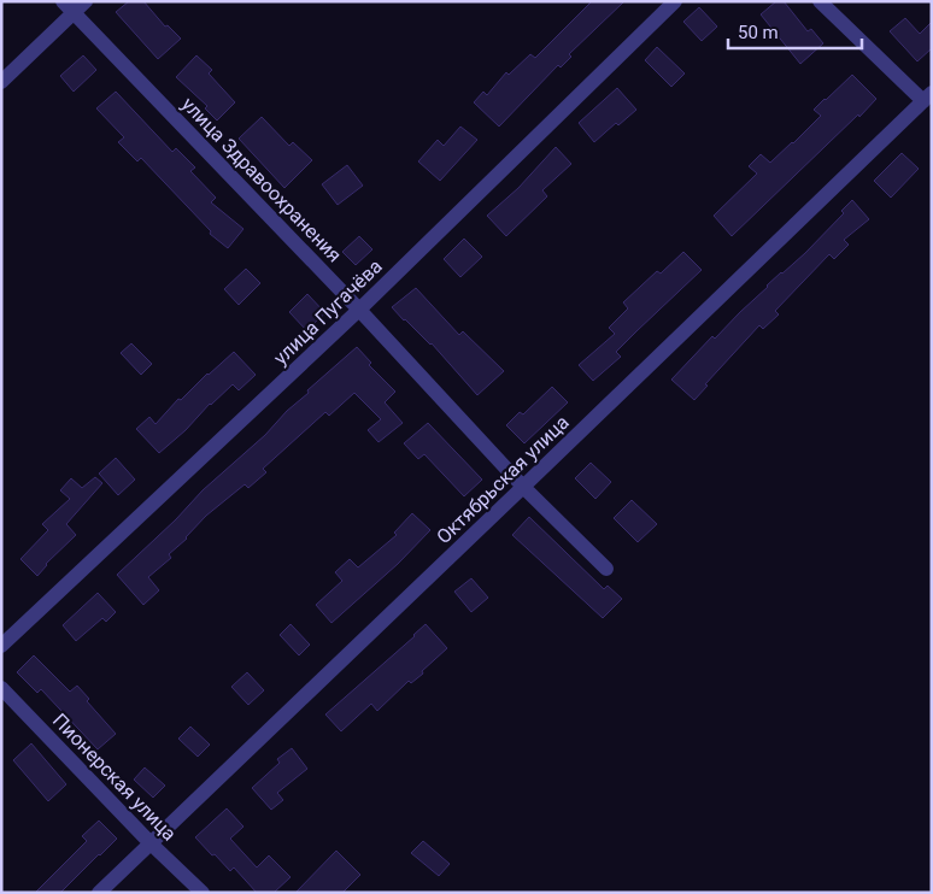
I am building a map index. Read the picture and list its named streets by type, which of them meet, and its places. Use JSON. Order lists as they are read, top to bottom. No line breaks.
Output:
{"streets":{"street":["улица Здравоохранения","улица Пугачёва","Октябрьская улица","Пионерская улица"]},"crossings":[["улица Здравоохранения","улица Пугачёва"],["улица Здравоохранения","Октябрьская улица"],["Октябрьская улица","Пионерская улица"]],"scale_bar":"50 m"}
